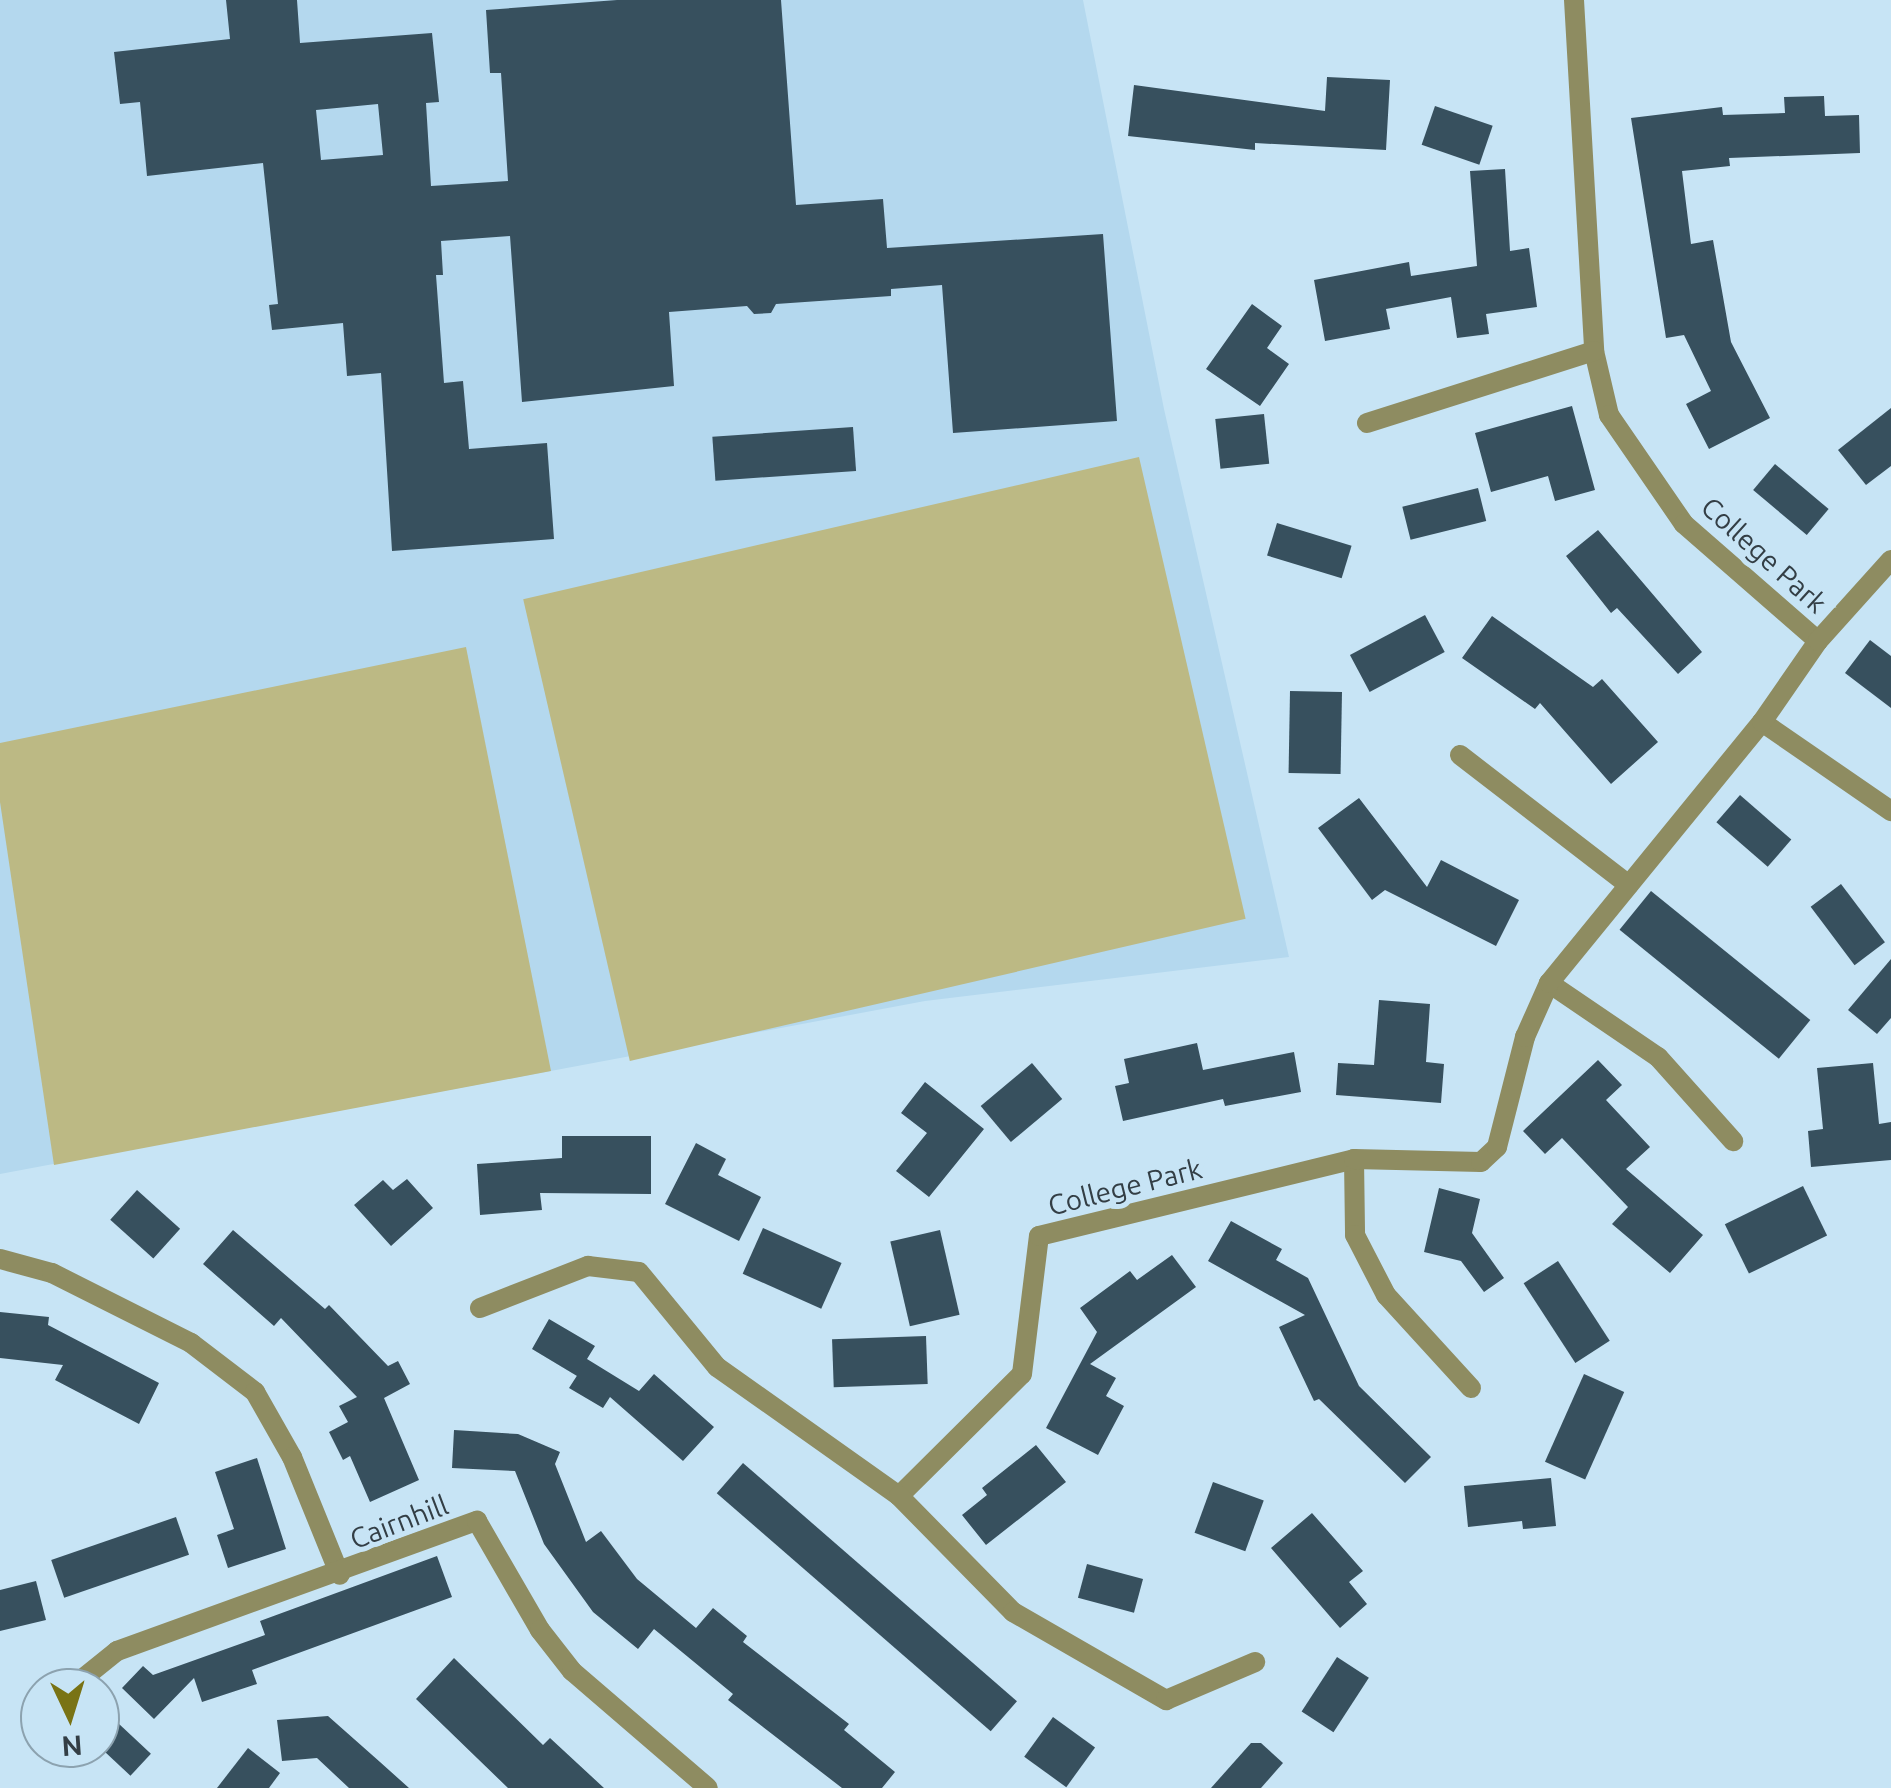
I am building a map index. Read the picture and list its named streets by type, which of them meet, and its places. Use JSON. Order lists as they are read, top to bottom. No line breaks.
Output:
{"streets":{"street":["College Park","Cairnhill"]},"north":"bottom"}
